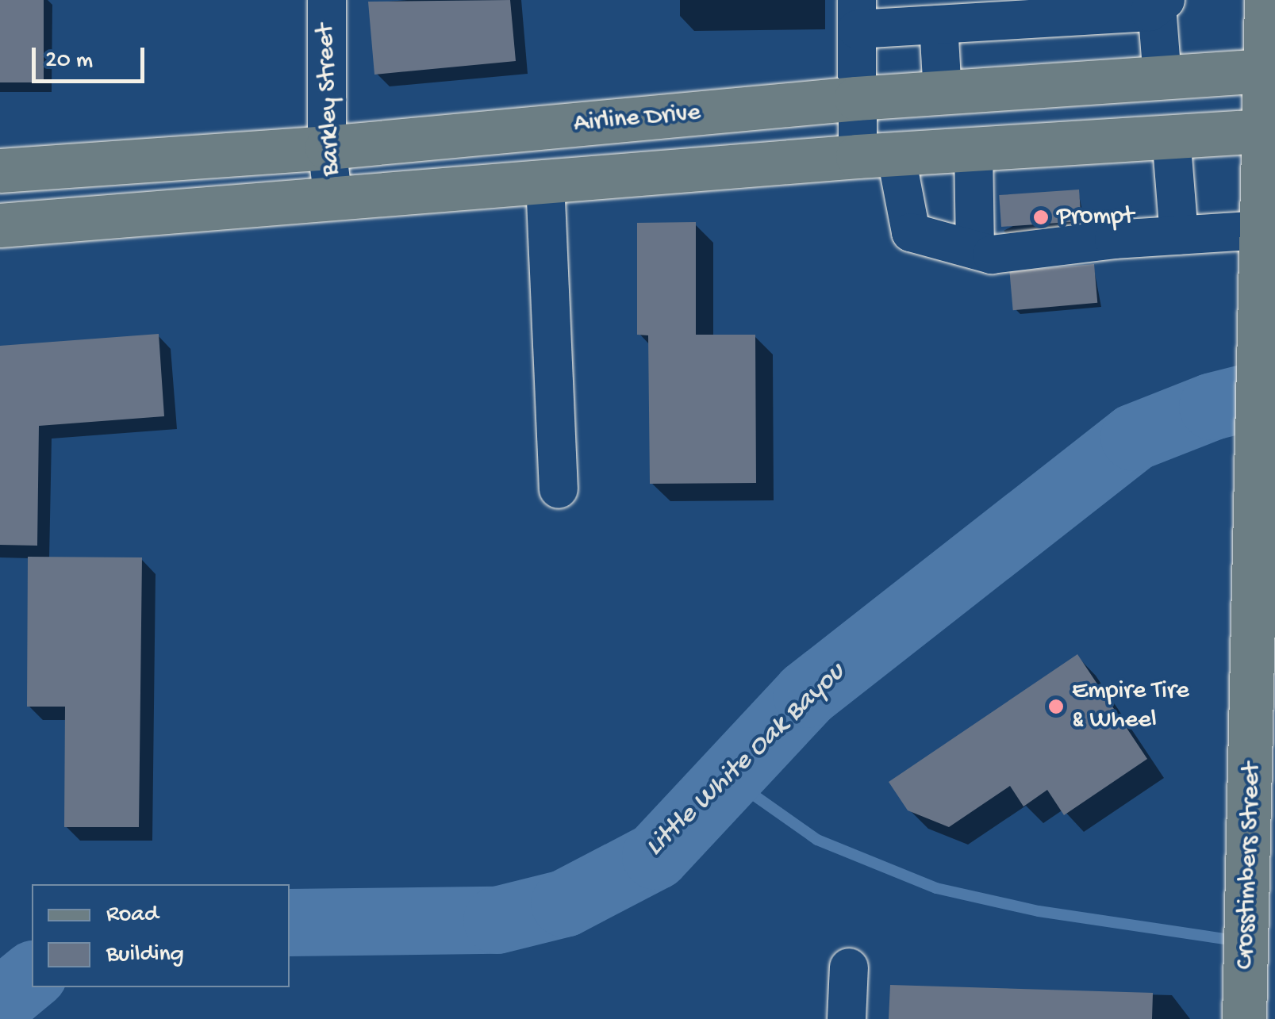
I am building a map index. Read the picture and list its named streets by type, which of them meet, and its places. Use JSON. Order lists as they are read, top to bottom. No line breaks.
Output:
{"streets":{"main road":["Airline Drive","Crosstimbers Street"],"street":["Barkley Street"]},"crossings":[["Barkley Street","Airline Drive"],["Airline Drive","Crosstimbers Street"]],"water":["Little White Oak Bayou"],"places":["Prompt","Empire Tire & Wheel"],"legend":["Road","Building"],"scale_bar":"20 m"}
